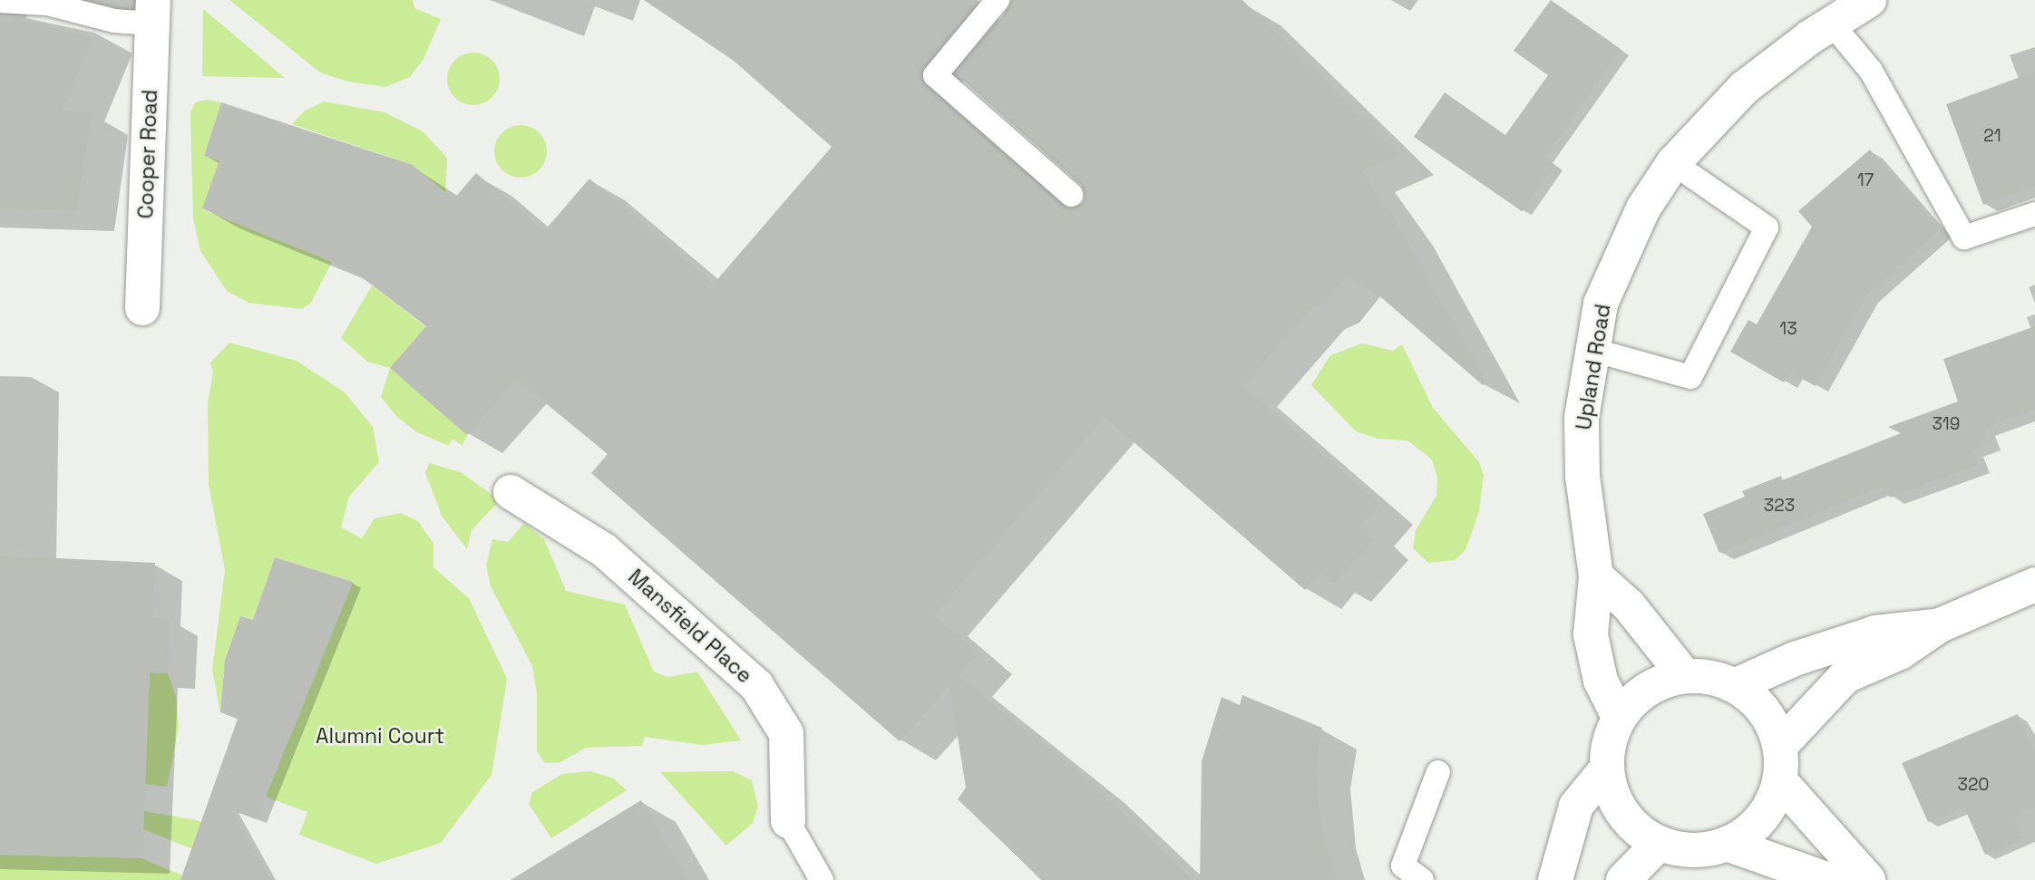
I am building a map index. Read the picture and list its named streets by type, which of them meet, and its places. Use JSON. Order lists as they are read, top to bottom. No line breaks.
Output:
{"streets":{"street":["Cooper Road","Upland Road","Mansfield Place"]},"parks":["Alumni Court"],"house_numbers":["21","17","13","319","323","320"]}
